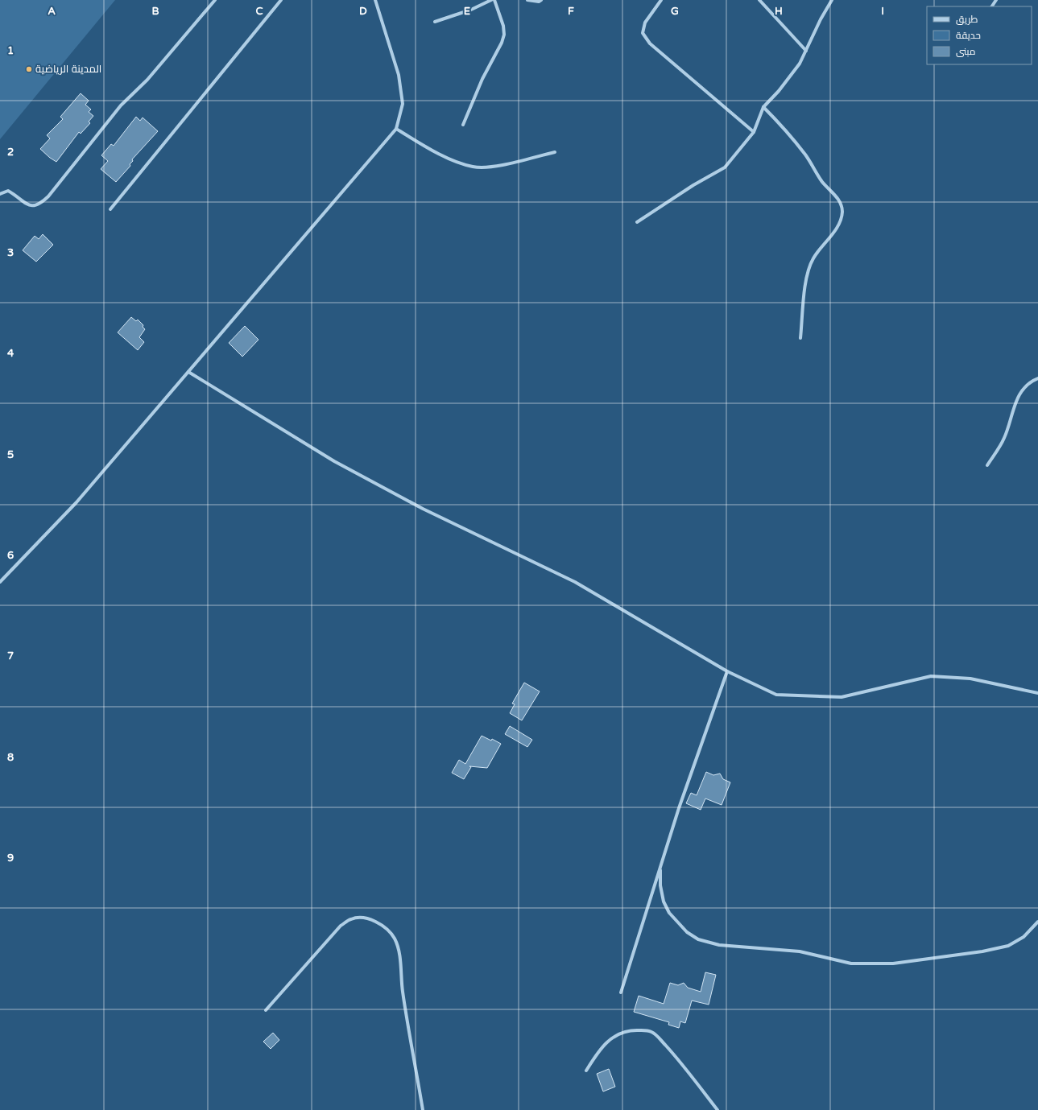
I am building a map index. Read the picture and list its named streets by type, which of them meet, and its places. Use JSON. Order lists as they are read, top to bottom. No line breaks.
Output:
{"places":["المدينة الرياضية"],"legend":["طريق","حديقة","مبنى"],"grid":{"columns":["A","B","C","D","E","F","G","H","I"],"rows":["1","2","3","4","5","6","7","8","9"]}}
